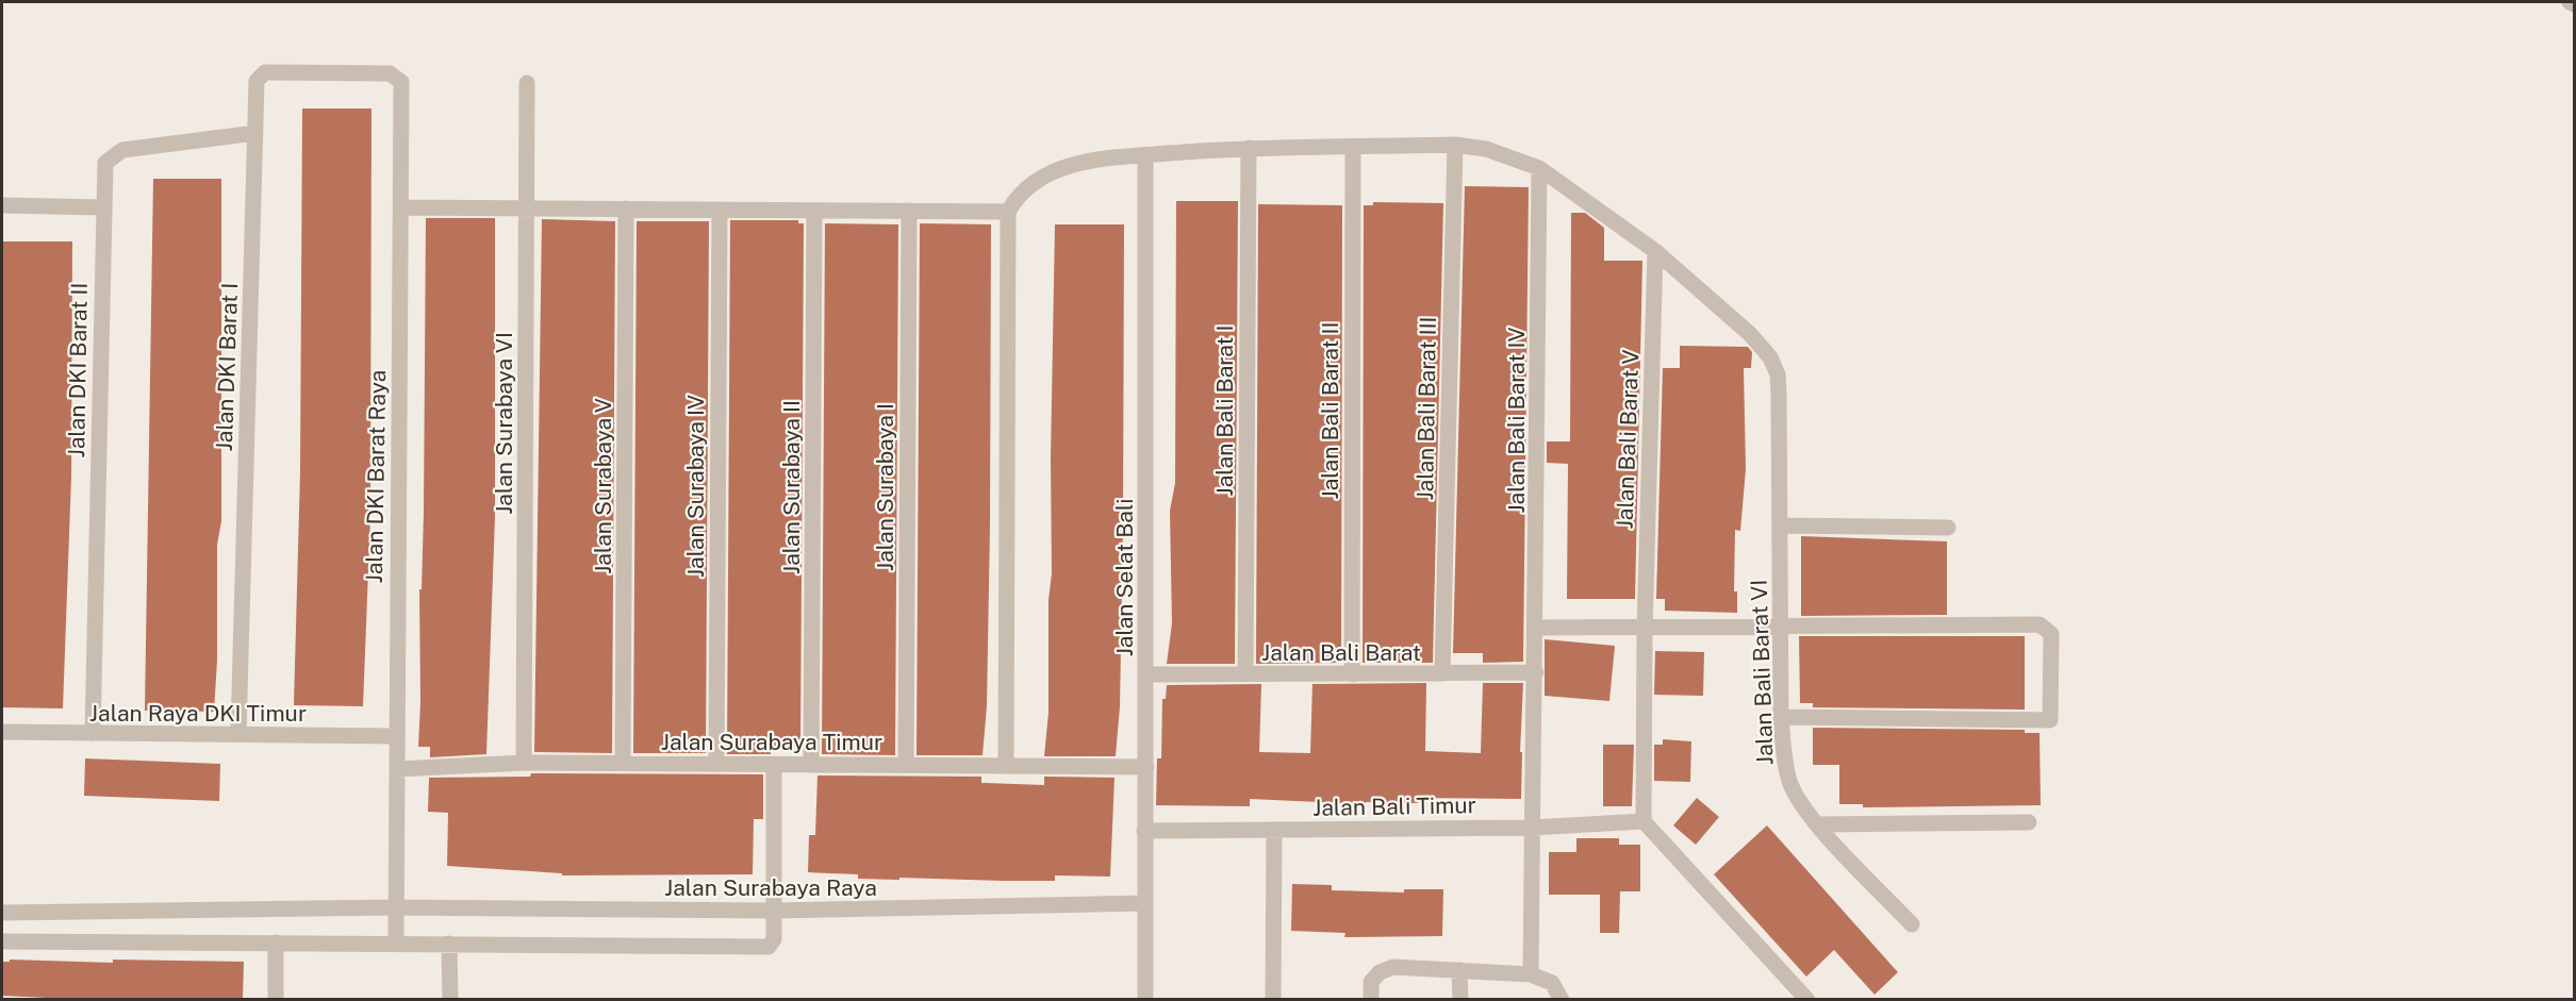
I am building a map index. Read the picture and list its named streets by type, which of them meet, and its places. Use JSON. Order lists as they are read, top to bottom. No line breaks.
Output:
{"streets":{"street":["Jalan DKI Barat I","Jalan DKI Barat II","Jalan Bali Barat III","Jalan Bali Barat I","Jalan Bali Barat II","Jalan Bali Barat IV","Jalan Surabaya VI","Jalan Bali Barat V","Jalan DKI Barat Raya","Jalan Surabaya V","Jalan Surabaya IV","Jalan Surabaya II","Jalan Surabaya I","Jalan Selat Bali","Jalan Bali Barat","Jalan Bali Barat VI","Jalan Raya DKI Timur","Jalan Surabaya Timur","Jalan Bali Timur","Jalan Surabaya Raya"]},"crossings":[["Jalan DKI Barat I","Jalan DKI Barat II"],["Jalan DKI Barat I","Jalan DKI Barat Raya"],["Jalan DKI Barat I","Jalan Raya DKI Timur"],["Jalan DKI Barat II","Jalan Raya DKI Timur"],["Jalan Bali Barat III","Jalan Bali Barat"],["Jalan Bali Barat III","Jalan Bali Barat VI"],["Jalan Bali Barat I","Jalan Bali Barat"],["Jalan Bali Barat I","Jalan Bali Barat VI"],["Jalan Bali Barat II","Jalan Bali Barat"],["Jalan Bali Barat II","Jalan Bali Barat VI"],["Jalan Bali Barat IV","Jalan Bali Barat"],["Jalan Bali Barat IV","Jalan Bali Barat VI"],["Jalan Bali Barat IV","Jalan Bali Timur"],["Jalan Surabaya VI","Jalan Surabaya Timur"],["Jalan Bali Barat V","Jalan Bali Barat VI"],["Jalan Bali Barat V","Jalan Bali Timur"],["Jalan DKI Barat Raya","Jalan Raya DKI Timur"],["Jalan DKI Barat Raya","Jalan Surabaya Timur"],["Jalan DKI Barat Raya","Jalan Surabaya Raya"],["Jalan Surabaya V","Jalan Surabaya Timur"],["Jalan Surabaya IV","Jalan Surabaya Timur"],["Jalan Surabaya II","Jalan Surabaya Timur"],["Jalan Surabaya I","Jalan Surabaya Timur"],["Jalan Selat Bali","Jalan Bali Barat"],["Jalan Selat Bali","Jalan Bali Barat VI"],["Jalan Selat Bali","Jalan Surabaya Timur"],["Jalan Selat Bali","Jalan Bali Timur"],["Jalan Selat Bali","Jalan Surabaya Raya"]]}
